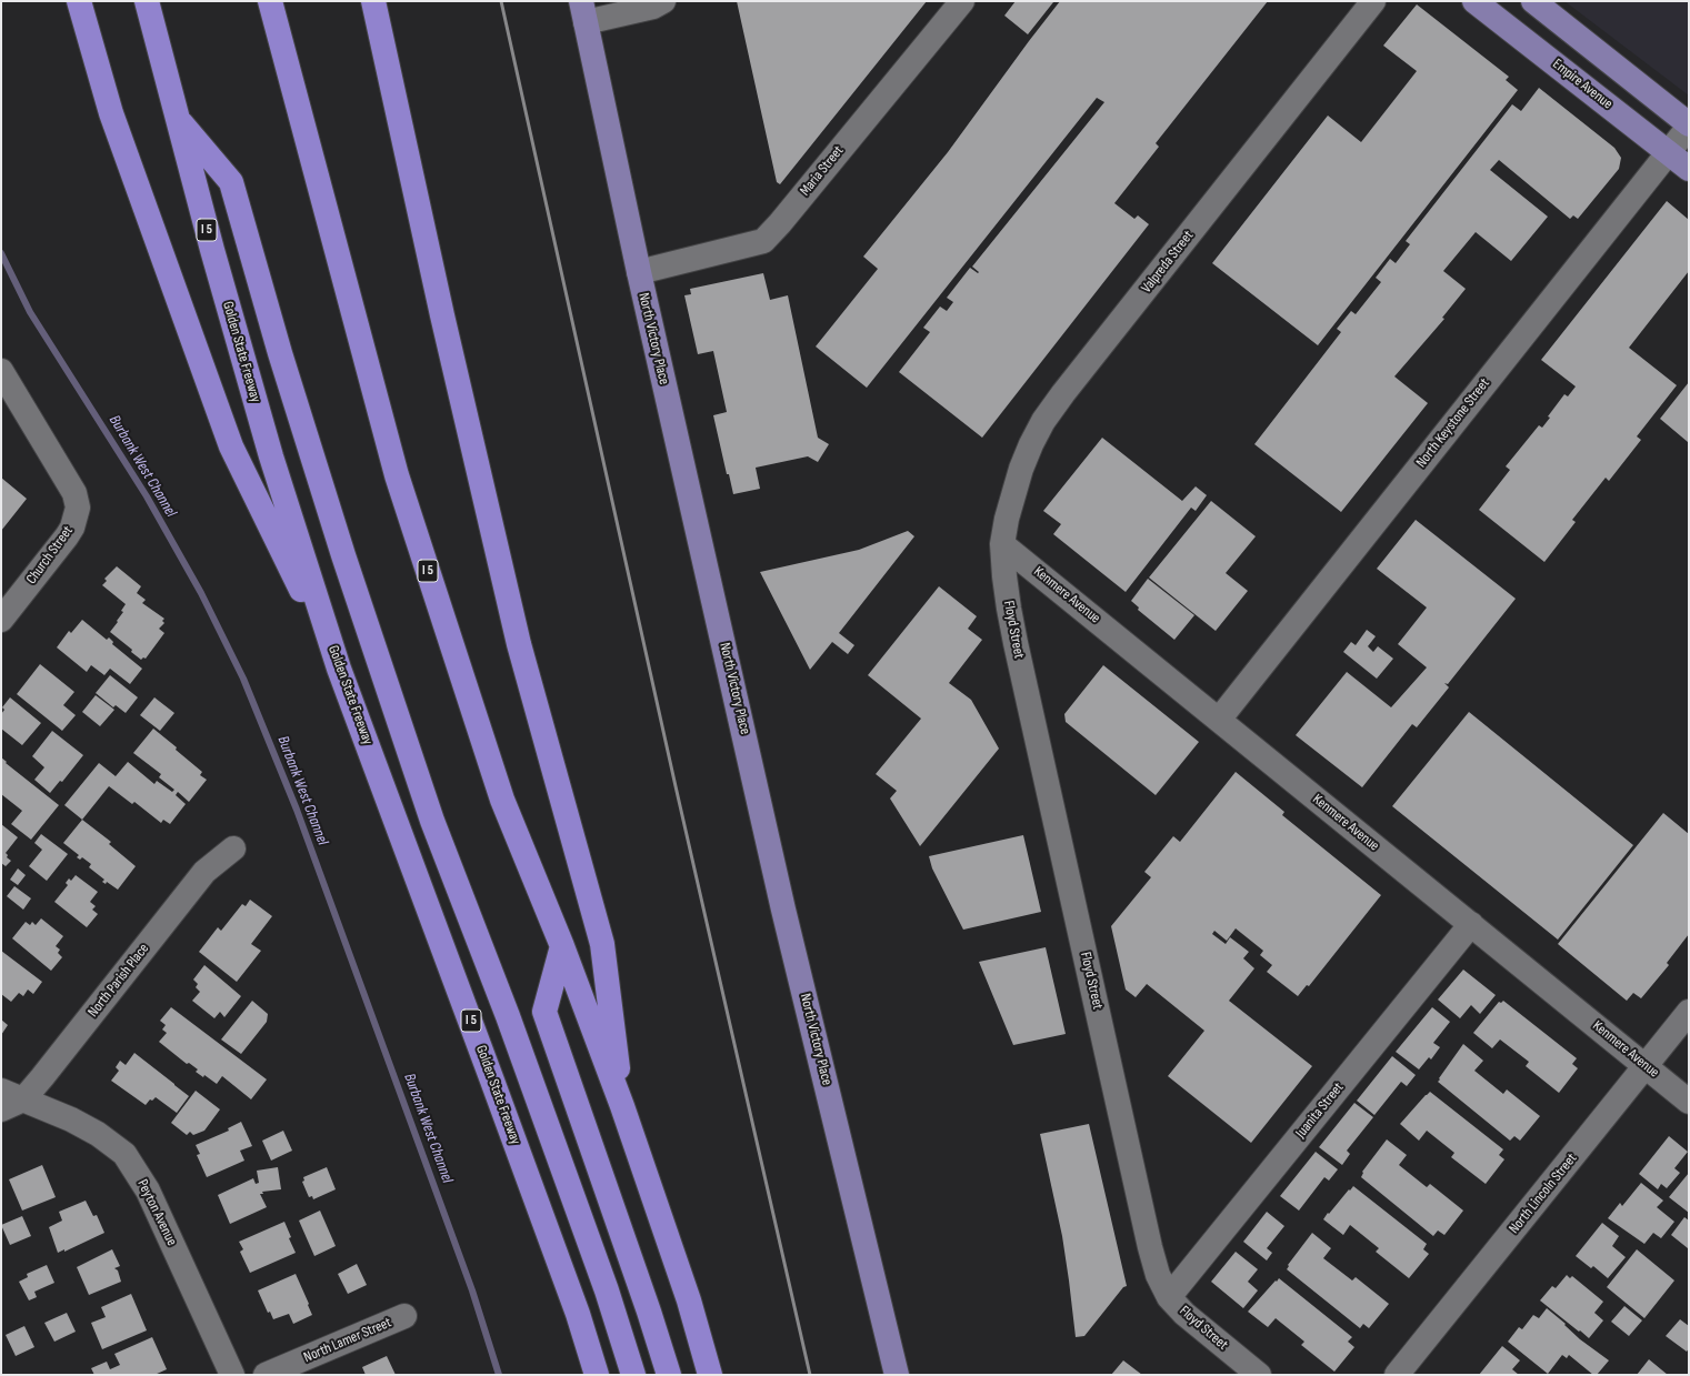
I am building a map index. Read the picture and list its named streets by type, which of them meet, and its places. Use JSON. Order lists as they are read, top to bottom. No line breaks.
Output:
{"streets":{"highway":["I 5","Golden State Freeway"],"main road":["Empire Avenue","North Victory Place"],"street":["Maria Street","Valpreda Street","North Keystone Street","Church Street","Kenmere Avenue","Floyd Street","North Parish Place","Juanita Street","North Lincoln Street","Peyton Avenue","North Lamer Street"]},"crossings":[["Empire Avenue","North Keystone Street"],["Maria Street","North Victory Place"],["Valpreda Street","Kenmere Avenue"],["Valpreda Street","Floyd Street"],["North Keystone Street","Kenmere Avenue"],["Kenmere Avenue","Floyd Street"],["Kenmere Avenue","Juanita Street"],["Kenmere Avenue","North Lincoln Street"],["Floyd Street","Juanita Street"],["North Parish Place","Peyton Avenue"]],"water":["Burbank West Channel"]}
